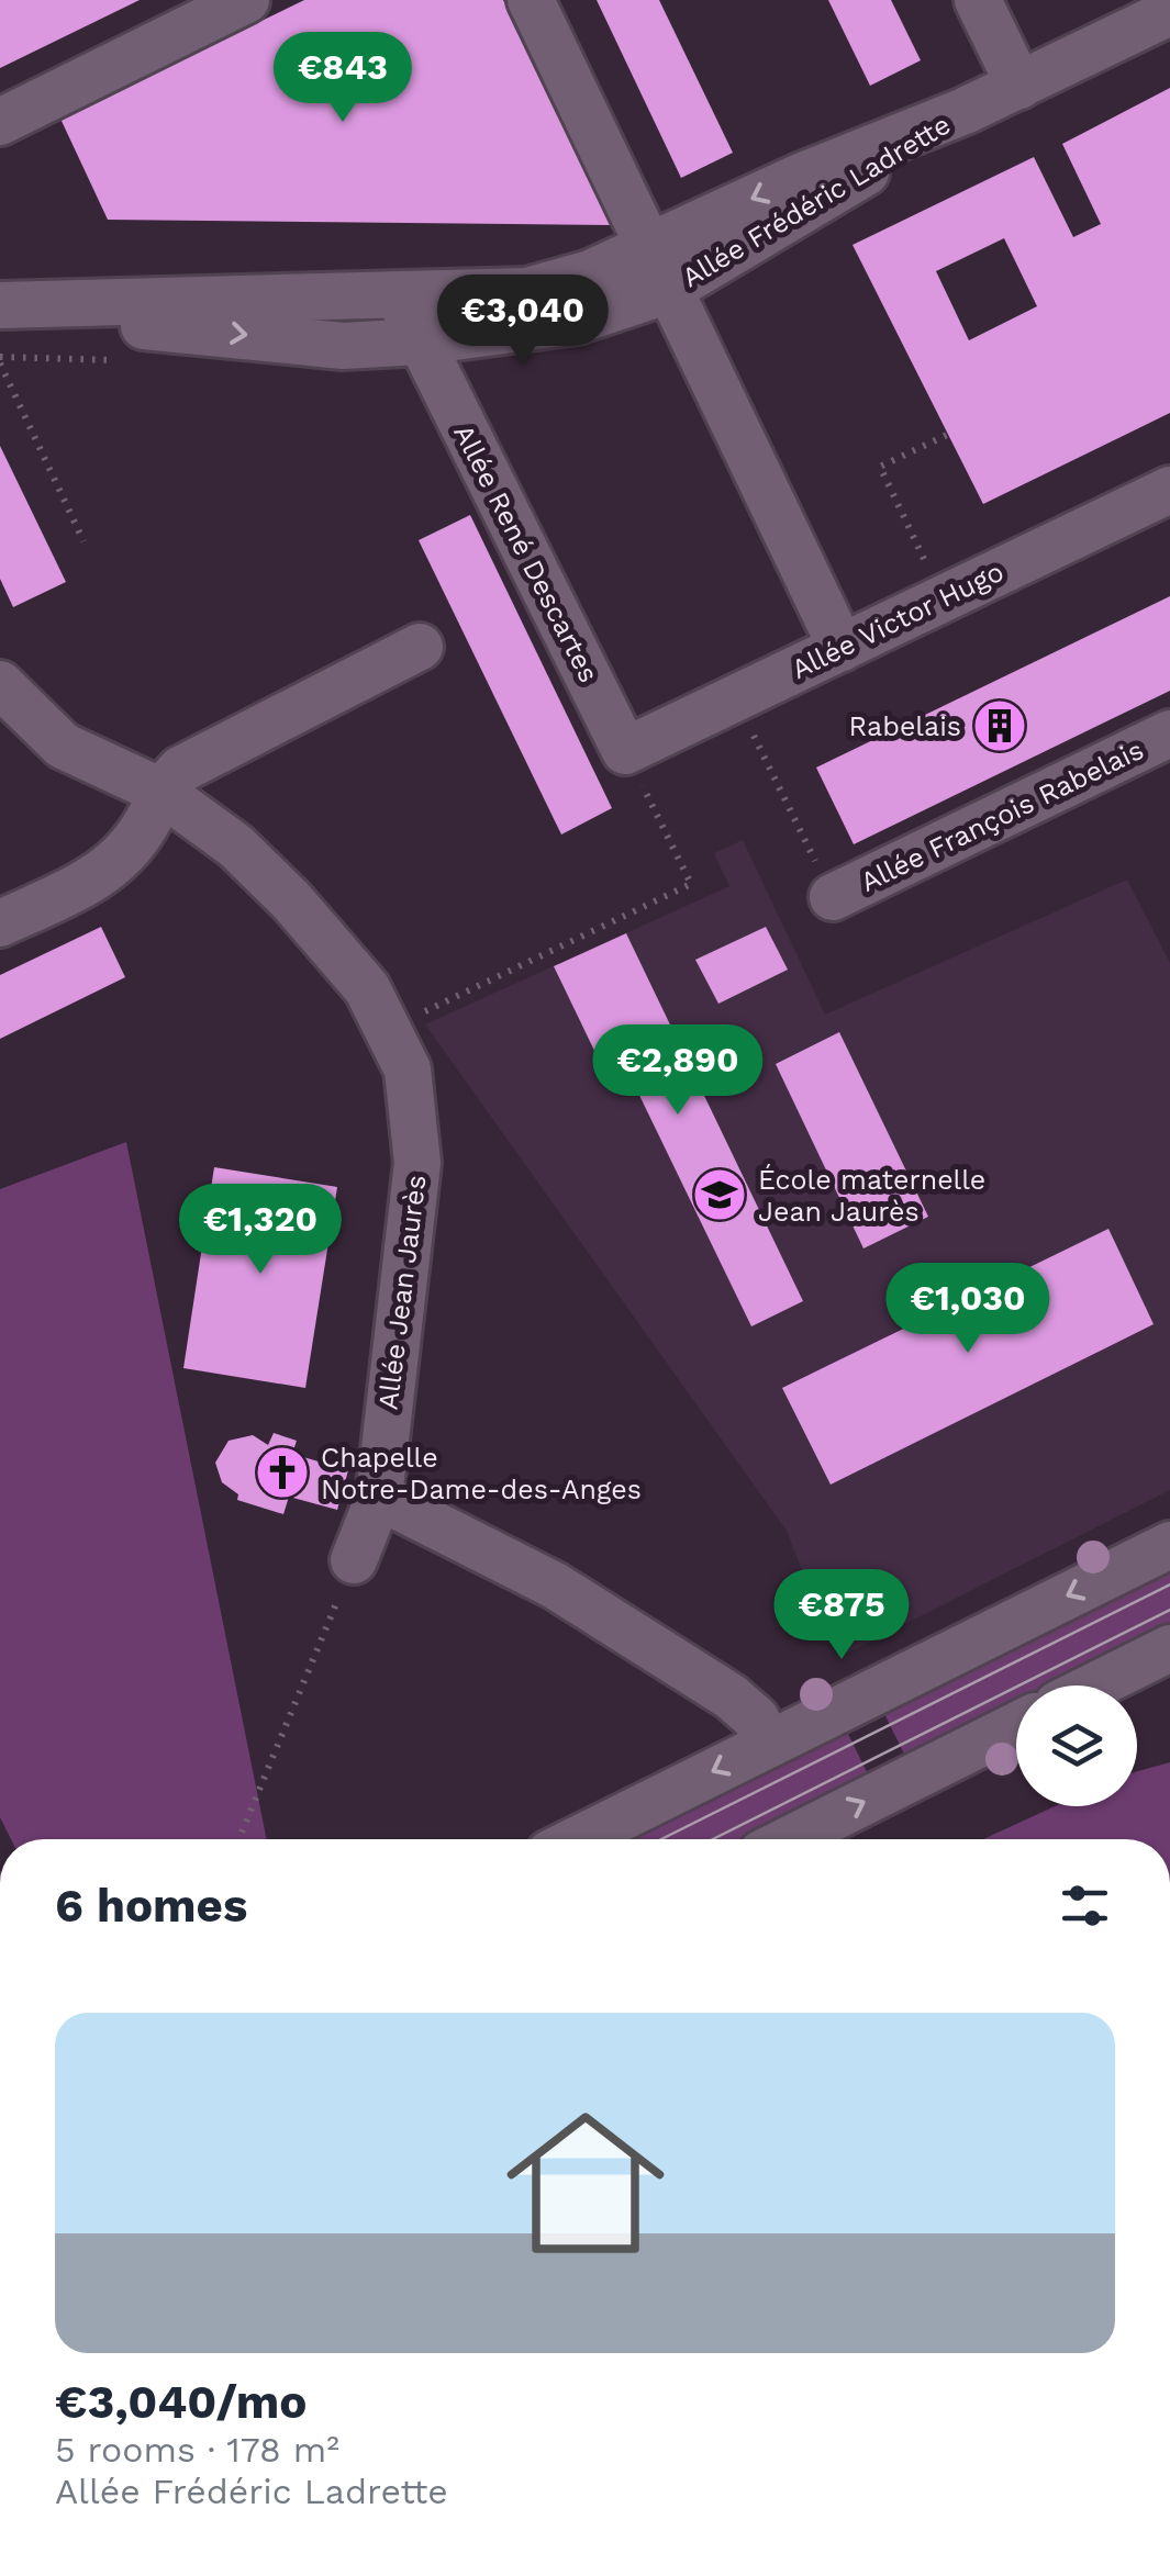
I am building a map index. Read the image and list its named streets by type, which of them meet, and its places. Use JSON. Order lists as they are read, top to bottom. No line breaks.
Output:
{"streets":{"street":["Allée Frédéric Ladrette","Allée René Descartes","Allée Victor Hugo","Allée François Rabelais","Allée Jean Jaurès"]},"crossings":[["Allée Frédéric Ladrette","Allée René Descartes"],["Allée René Descartes","Allée Victor Hugo"]],"places":{"building":["Rabelais"],"school or university":["École maternelle Jean Jaurès"],"church":["Chapelle Notre-Dame-des-Anges"]},"page":{"price":["€843","€3,040","€2,890","€1,320","€1,030","€875"],"heading":"6 homes","list":[{"name":"€3,040/mo","note":"5 rooms · 178 m² · Allée Frédéric Ladrette"}]}}
